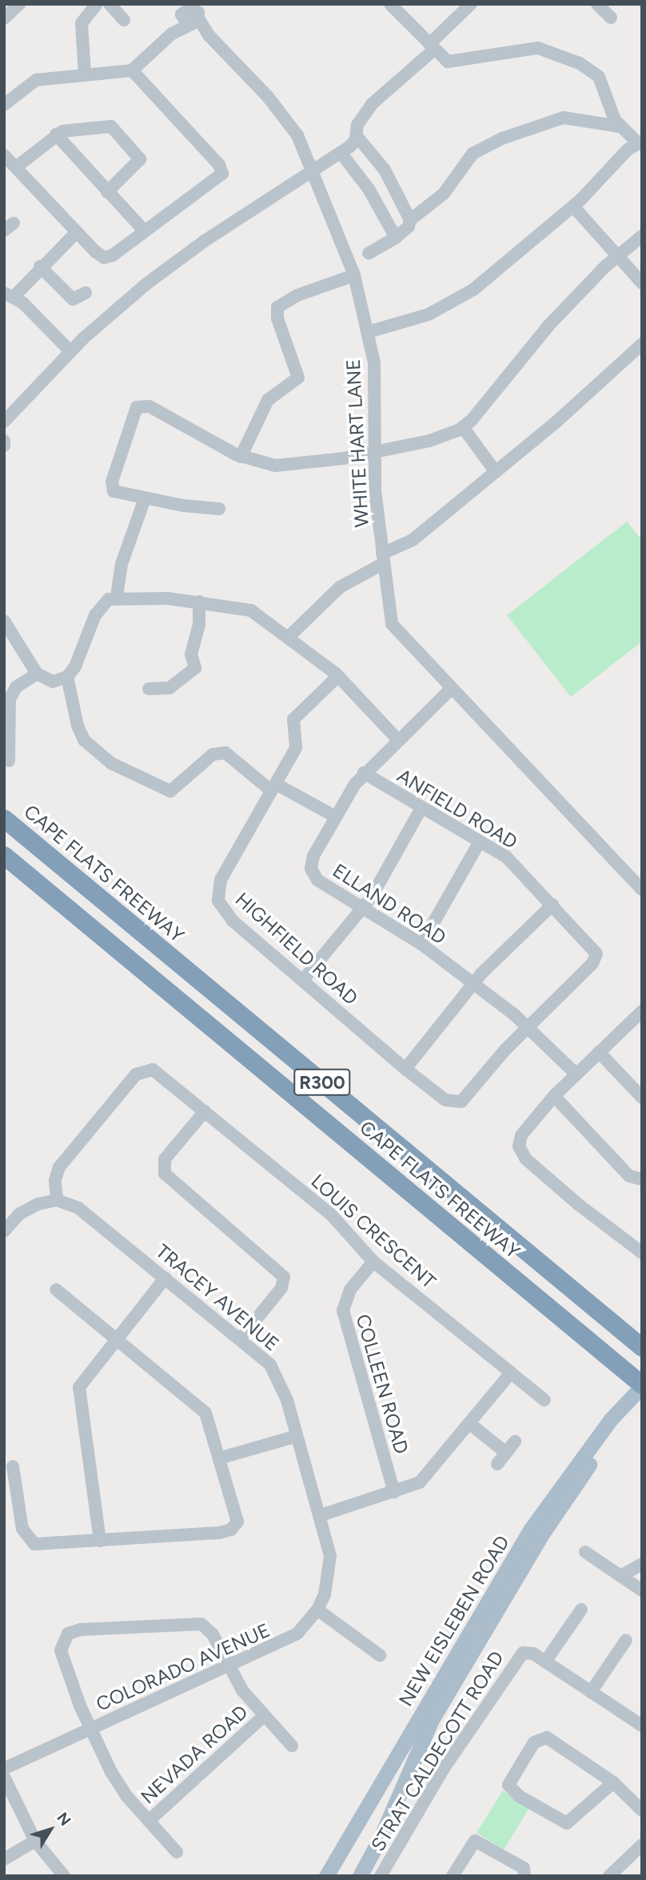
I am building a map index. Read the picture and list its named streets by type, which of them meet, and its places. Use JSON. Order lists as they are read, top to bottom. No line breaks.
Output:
{"streets":{"highway":["CAPE FLATS FREEWAY","R300"],"main road":["NEW EISLEBEN ROAD"],"street":["WHITE HART LANE","ANFIELD ROAD","ELLAND ROAD","HIGHFIELD ROAD","LOUIS CRESCENT","TRACEY AVENUE","COLLEEN ROAD","COLORADO AVENUE","STRAT CALDECOTT ROAD","NEVADA ROAD"]},"crossings":[["WHITE HART LANE","ELLAND ROAD"],["ANFIELD ROAD","ELLAND ROAD"],["ANFIELD ROAD","HIGHFIELD ROAD"],["CAPE FLATS FREEWAY","NEW EISLEBEN ROAD"],["ELLAND ROAD","HIGHFIELD ROAD"],["LOUIS CRESCENT","TRACEY AVENUE"],["LOUIS CRESCENT","COLLEEN ROAD"],["TRACEY AVENUE","COLORADO AVENUE"]],"north":"top right"}
